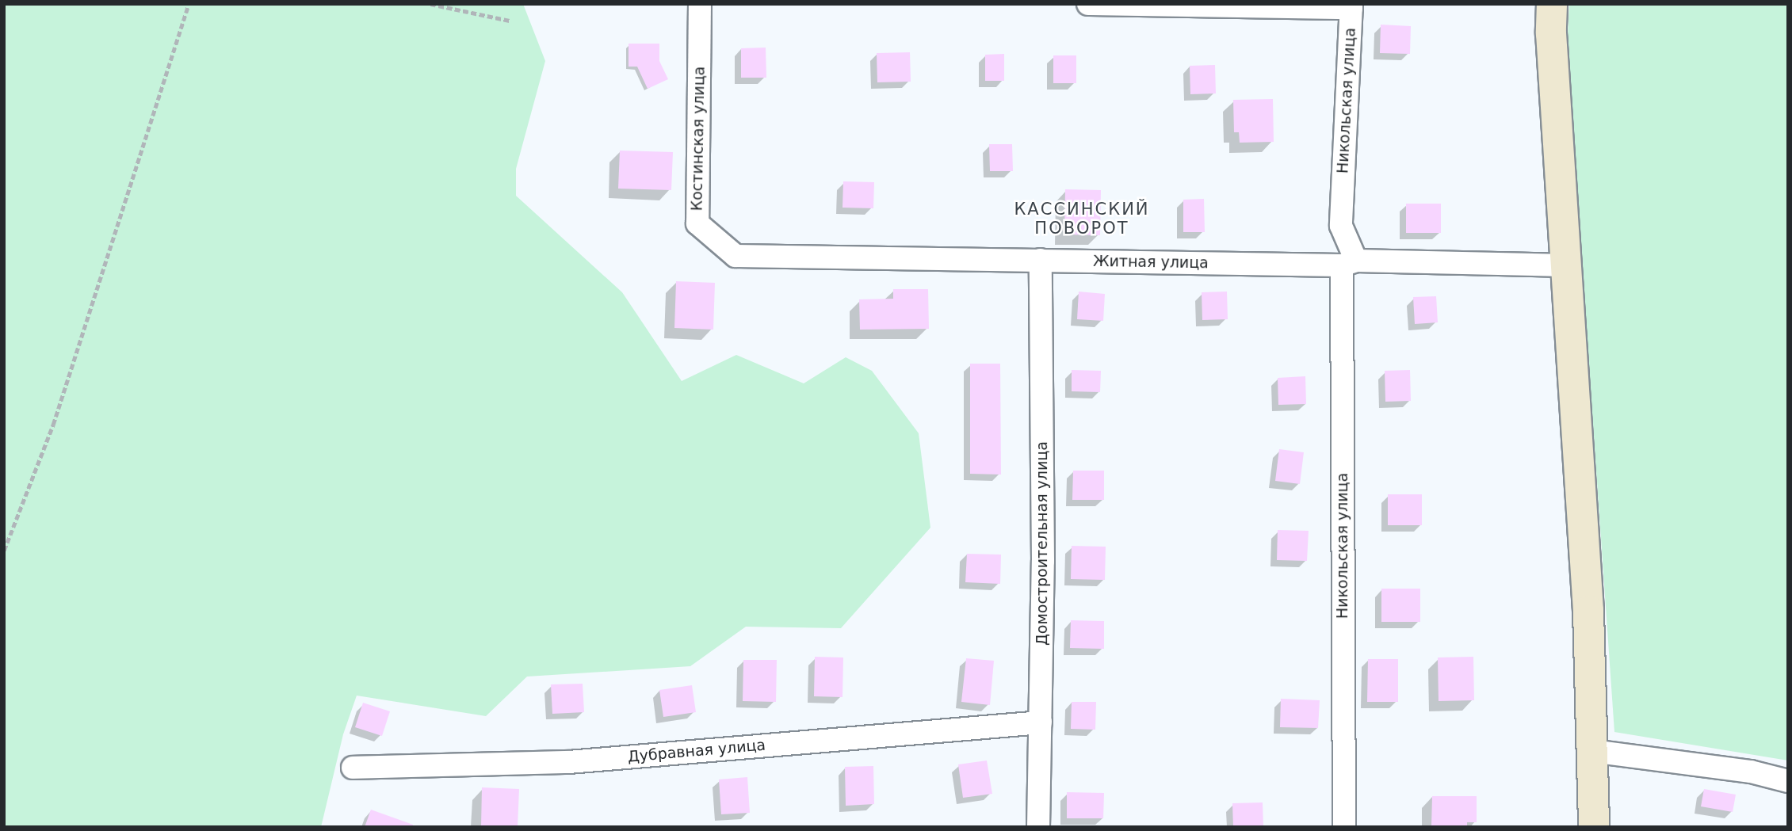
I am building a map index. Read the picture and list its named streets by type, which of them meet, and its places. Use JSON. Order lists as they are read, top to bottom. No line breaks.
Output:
{"streets":{"street":["Никольская улица","Костинская улица","Житная улица","Домостроительная улица","Дубравная улица"]},"crossings":[["Никольская улица","Житная улица"],["Костинская улица","Житная улица"],["Житная улица","Домостроительная улица"],["Домостроительная улица","Дубравная улица"]],"districts":["КАССИНСКИЙ ПОВОРОТ"]}
